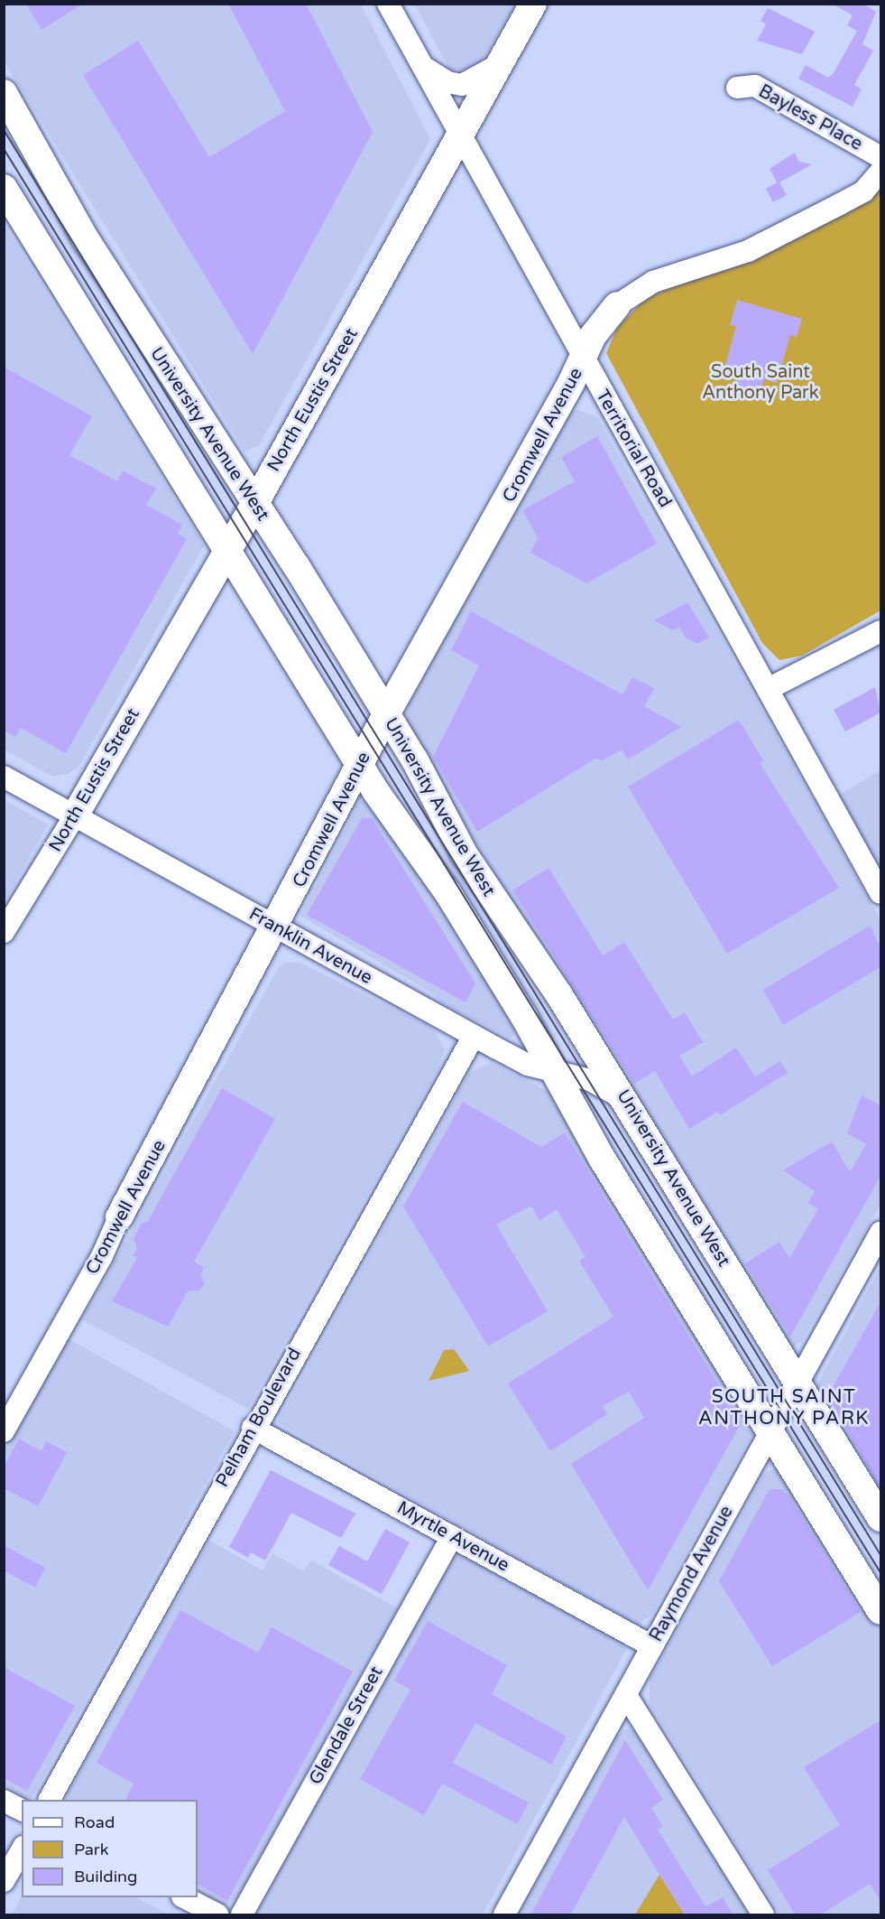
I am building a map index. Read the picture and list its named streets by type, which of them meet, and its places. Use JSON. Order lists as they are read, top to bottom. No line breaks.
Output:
{"streets":{"main road":["North Eustis Street","University Avenue West","Cromwell Avenue"],"street":["Bayless Place","Territorial Road","Franklin Avenue","Pelham Boulevard","Myrtle Avenue","Raymond Avenue","Glendale Street"]},"crossings":[["North Eustis Street","University Avenue West"],["North Eustis Street","Territorial Road"],["North Eustis Street","Franklin Avenue"],["University Avenue West","Cromwell Avenue"],["University Avenue West","Franklin Avenue"],["University Avenue West","Raymond Avenue"],["Cromwell Avenue","Territorial Road"],["Cromwell Avenue","Franklin Avenue"],["Franklin Avenue","Pelham Boulevard"],["Pelham Boulevard","Myrtle Avenue"],["Myrtle Avenue","Raymond Avenue"],["Myrtle Avenue","Glendale Street"]],"districts":["SOUTH SAINT ANTHONY PARK"],"parks":["South Saint Anthony Park"],"legend":["Road","Park","Building"]}
